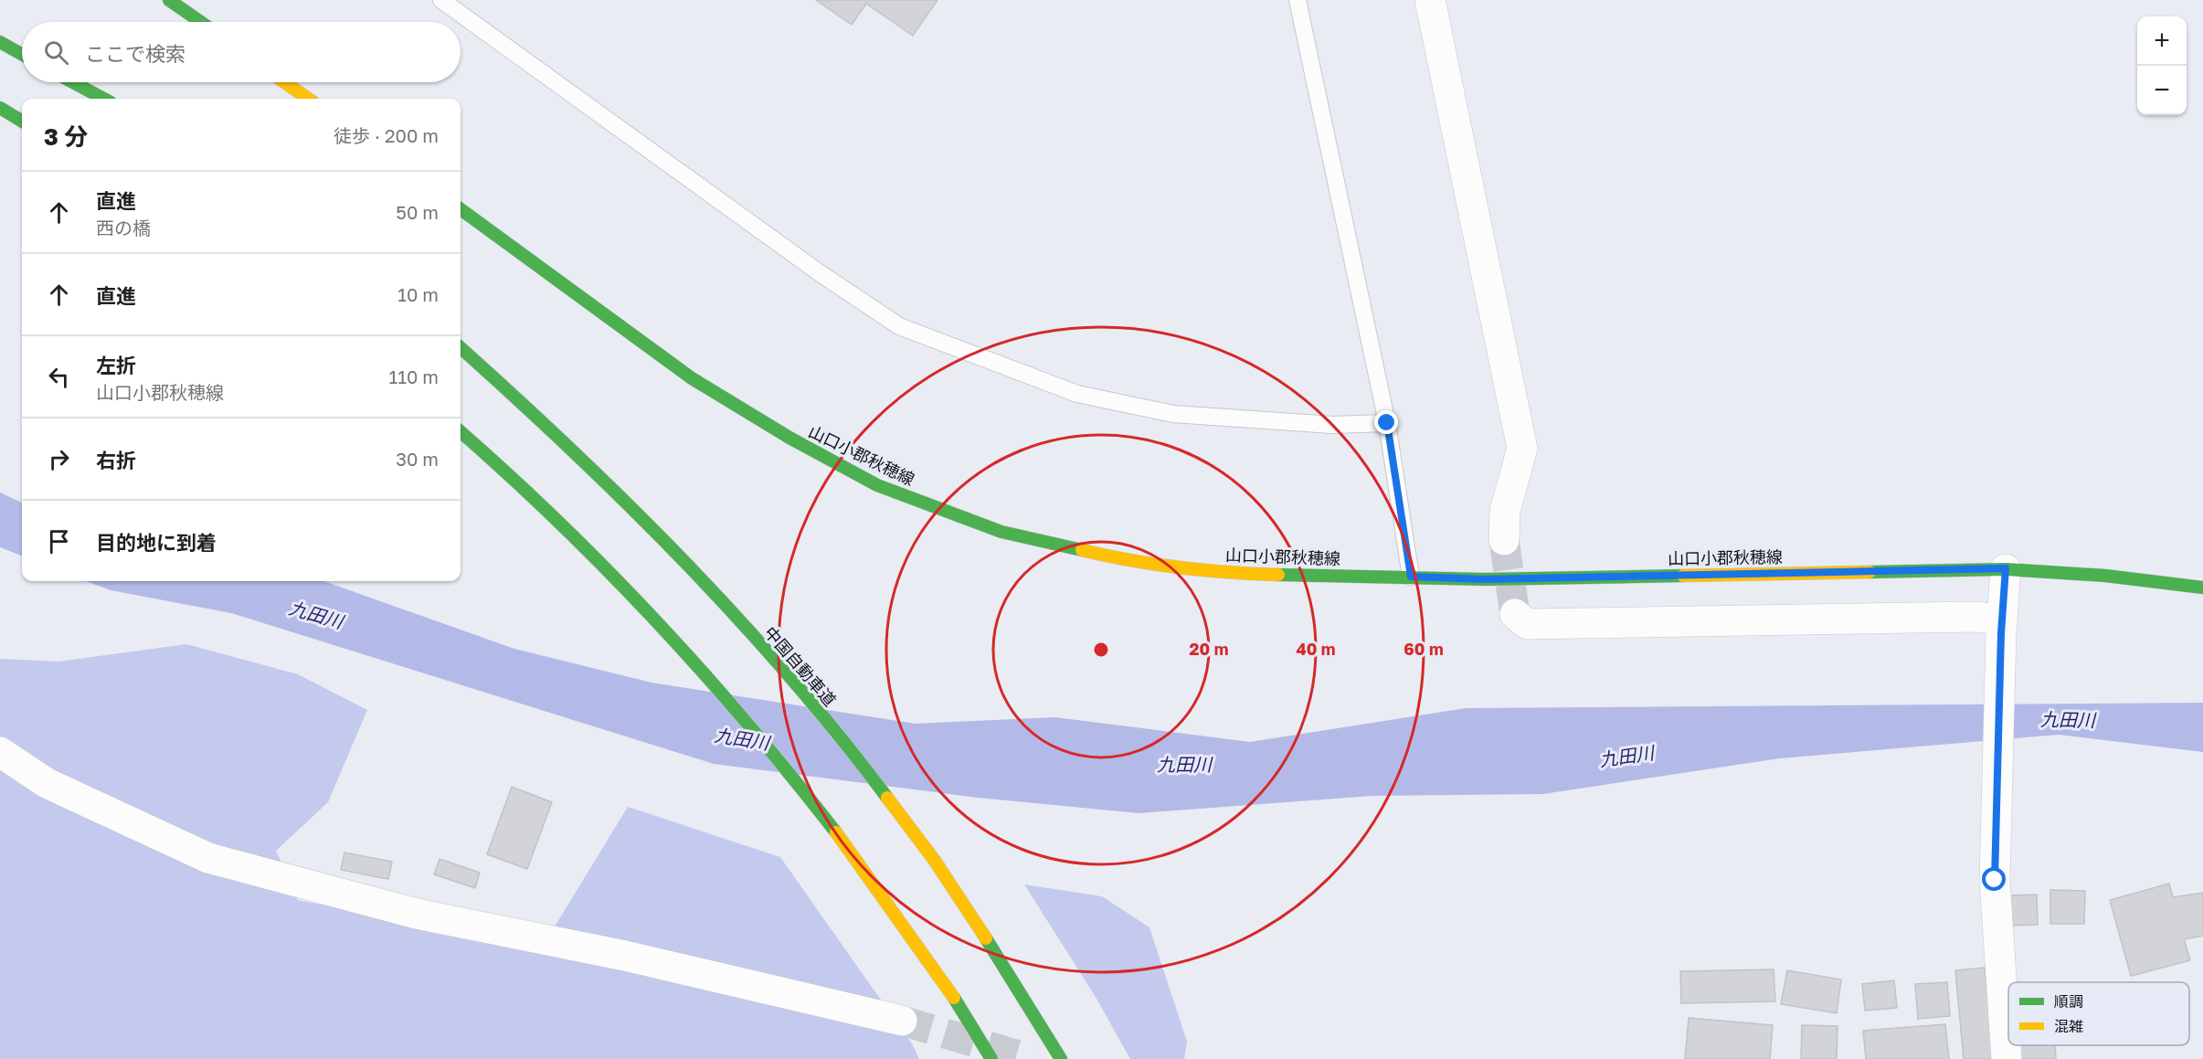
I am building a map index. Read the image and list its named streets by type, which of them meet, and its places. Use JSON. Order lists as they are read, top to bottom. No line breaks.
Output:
{"streets":{"main road":["山口小郡秋穂線","中国自動車道"]},"water":["九田川"],"legend":["順調","混雑"],"page":{"map_buttons":["+","−"],"search":"ここで検索","heading":["3 分","徒歩 · 200 m"],"list":[["直進","西の橋","50 m"],["直進","10 m"],["左折","山口小郡秋穂線","110 m"],["右折","30 m"],"目的地に到着"]},"rings":["20 m","40 m","60 m"]}
